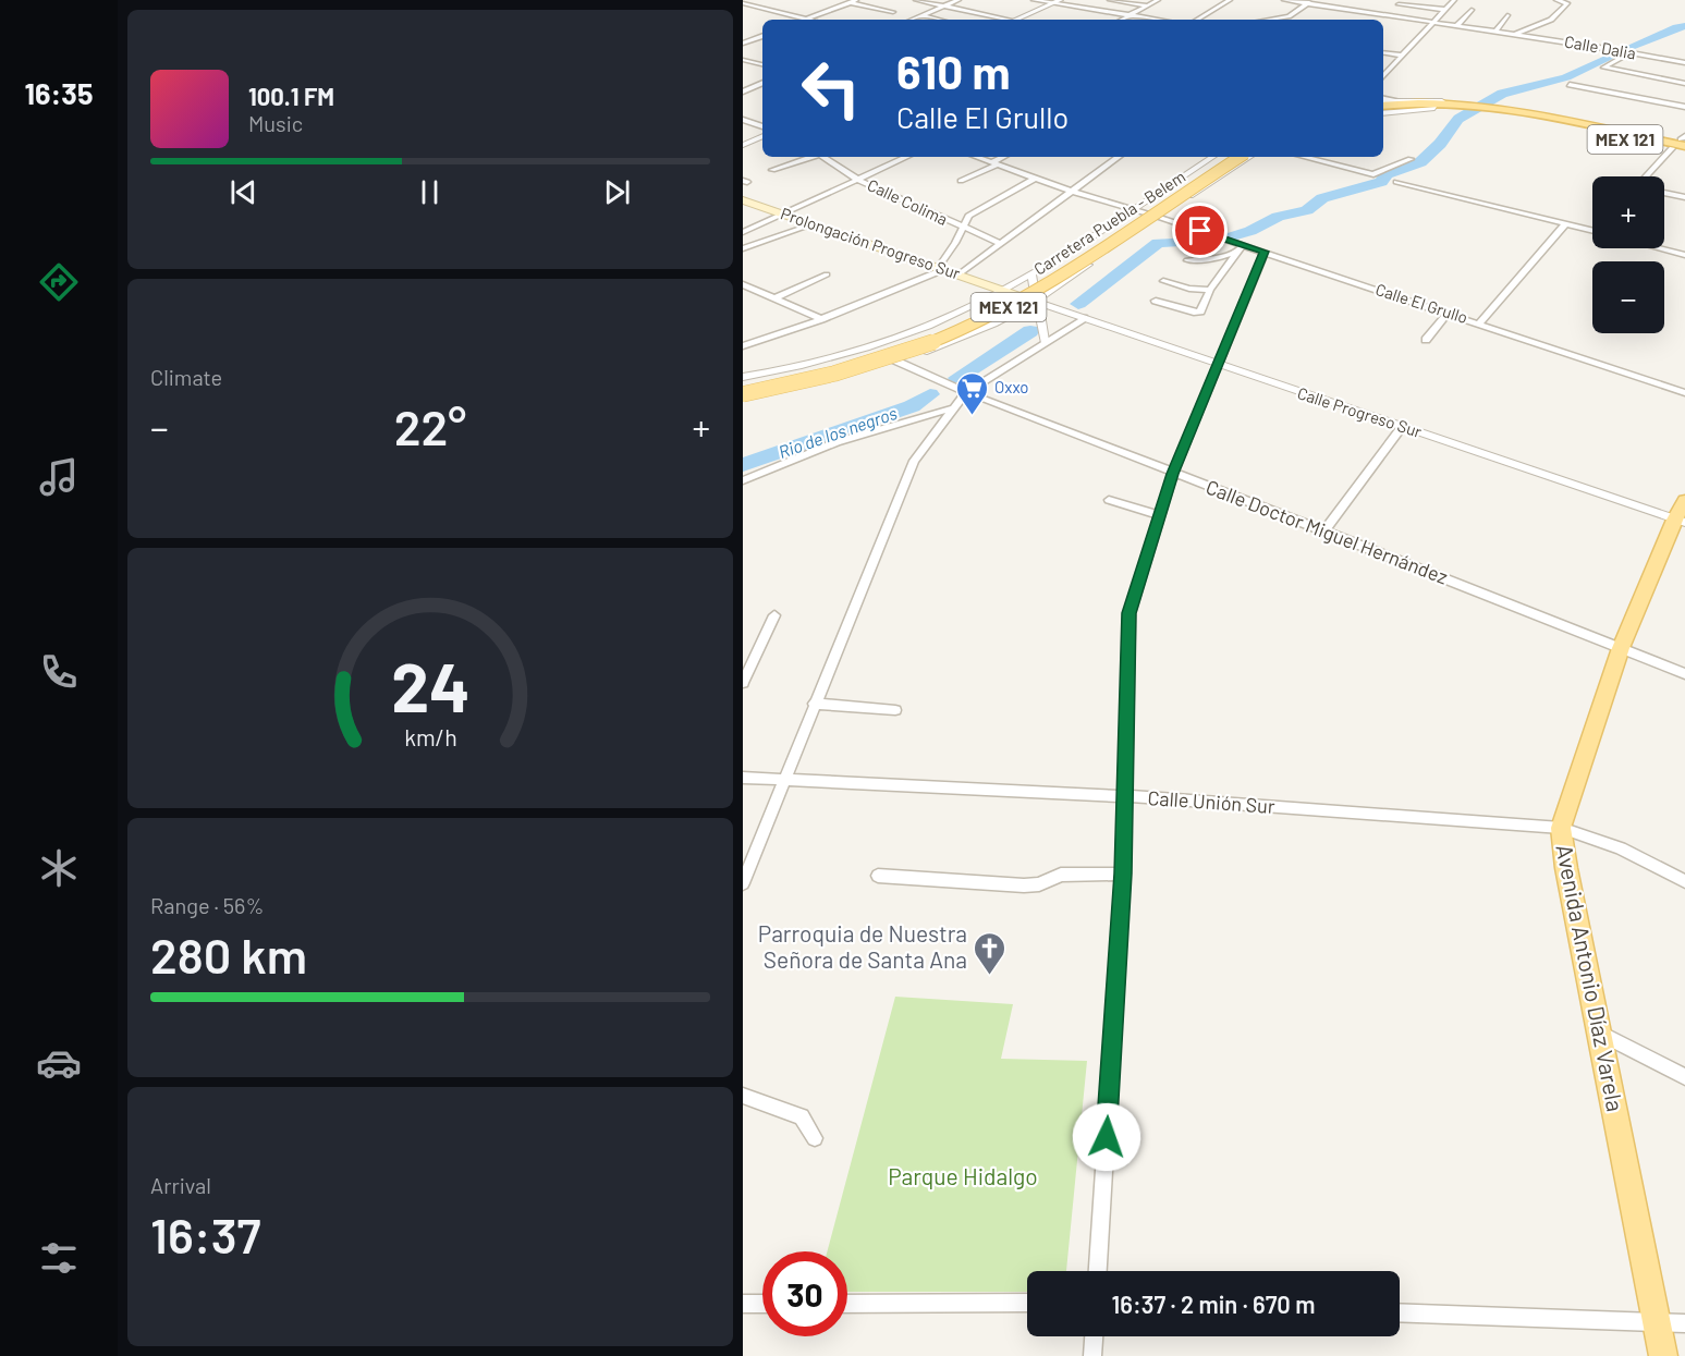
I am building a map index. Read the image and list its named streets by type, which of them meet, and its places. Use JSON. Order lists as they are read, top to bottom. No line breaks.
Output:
{"streets":{"main road":["MEX 121","Carretera Puebla - Belem","Prolongación Progreso Sur","Avenida Antonio Díaz Varela"],"street":["Calle Dalia","Calle Colima","Calle El Grullo","Calle Progreso Sur","Calle Doctor Miguel Hernández","Calle Unión Sur"]},"crossings":[["Carretera Puebla - Belem","Prolongación Progreso Sur"],["Carretera Puebla - Belem","Calle El Grullo"],["Carretera Puebla - Belem","Calle Progreso Sur"],["Prolongación Progreso Sur","Calle Progreso Sur"],["Calle Progreso Sur","Avenida Antonio Díaz Varela"],["Calle Doctor Miguel Hernández","Avenida Antonio Díaz Varela"],["Calle Unión Sur","Avenida Antonio Díaz Varela"]],"water":["Rio de los negros"],"parks":["Parque Hidalgo"],"places":{"supermarket":["Oxxo"],"church":["Parroquia de Nuestra Señora de Santa Ana"]},"page":{"tabs":"16:35","turn":["610 m","Calle El Grullo"],"song":["100.1 FM","Music"],"map_buttons":["+","−"],"tile":["Climate",["Range · 56%","280 km"],["Arrival","16:37"]],"heat":["−","22°","+"],"limit":"30","trip":"16:37 · 2 min · 670 m","gauge":["24","km/h"]}}
